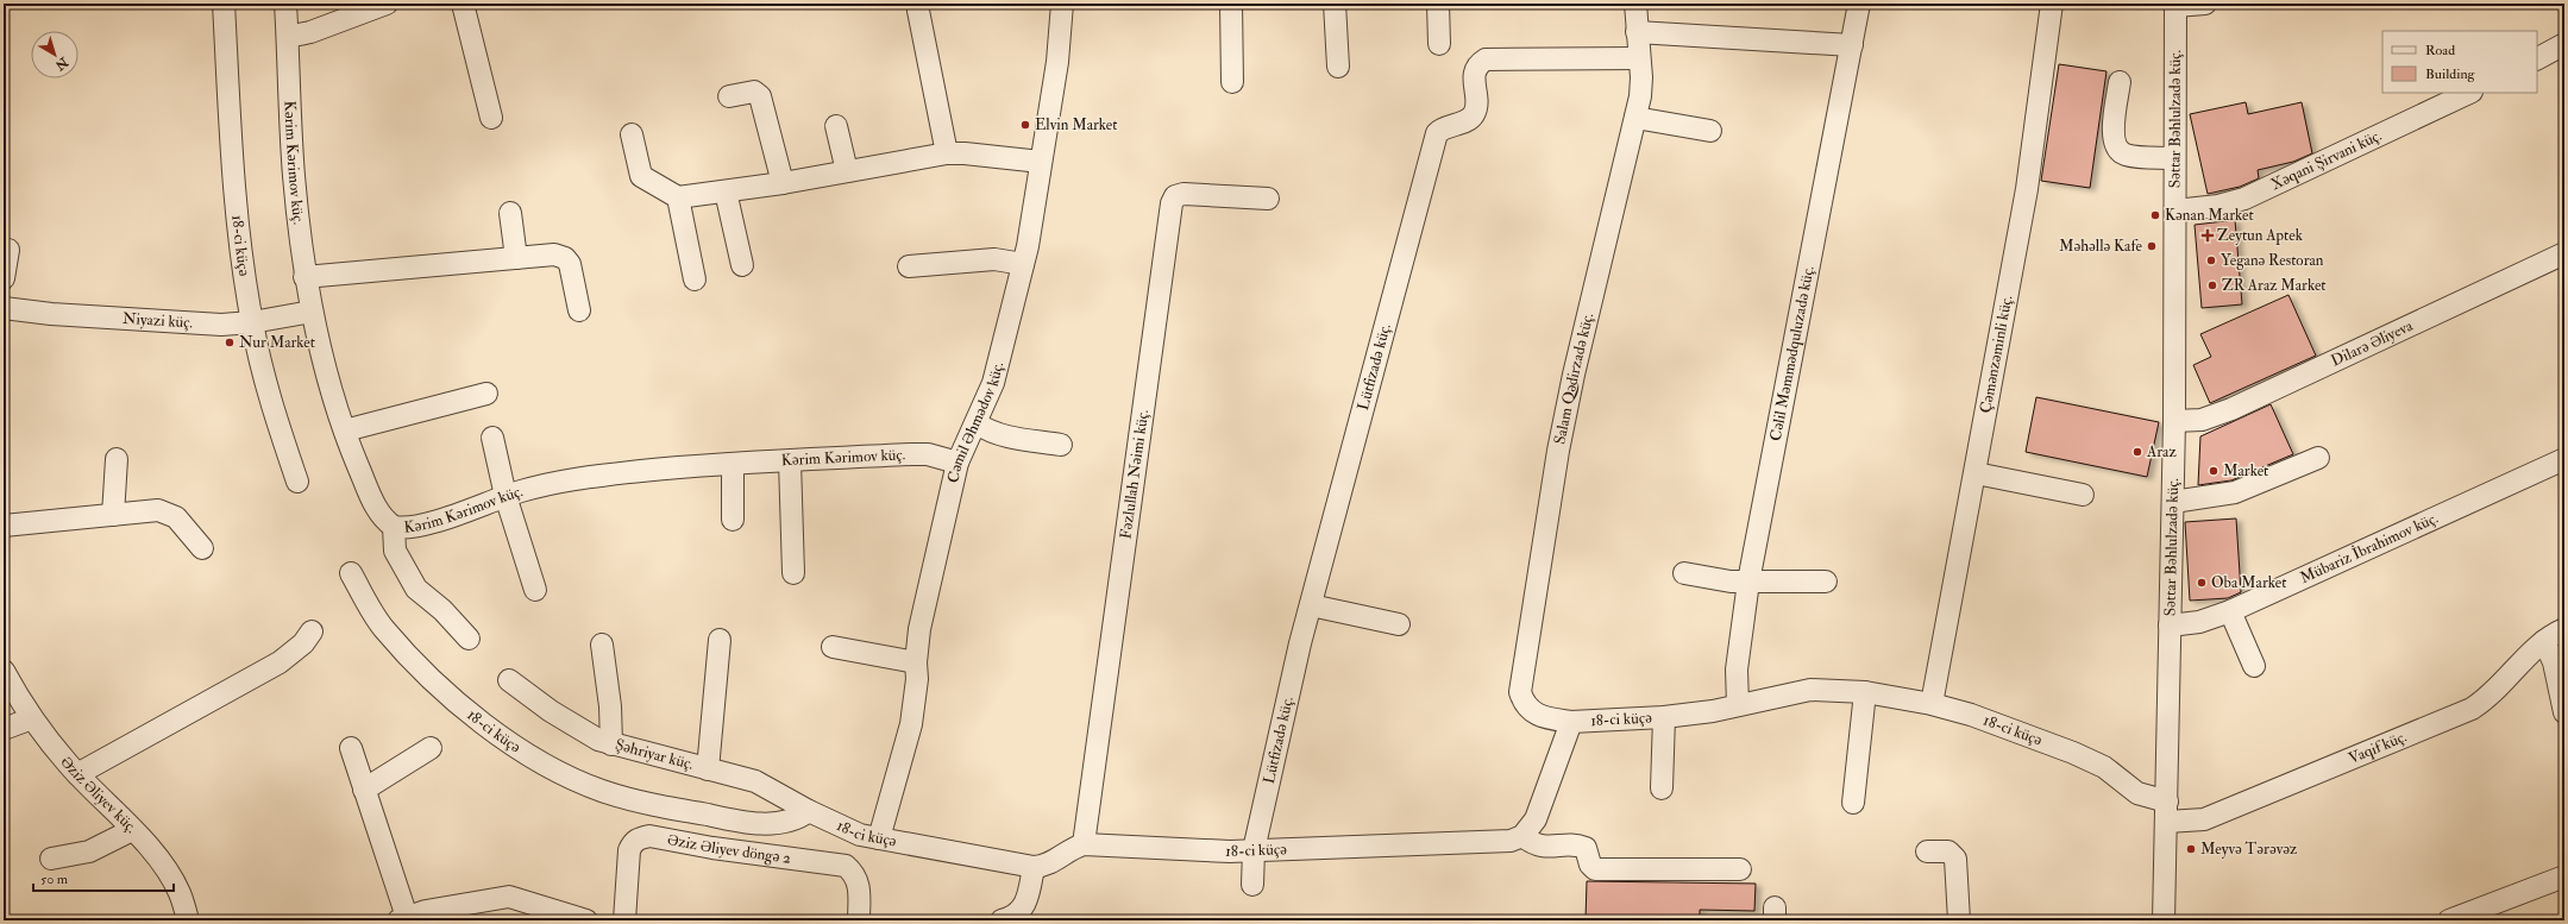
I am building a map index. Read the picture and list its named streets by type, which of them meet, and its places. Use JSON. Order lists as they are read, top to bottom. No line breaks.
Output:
{"streets":{"street":["Səttar Bəhlulzadə küç.","Xəqani Şirvani küç.","Kərim Kərimov küç.","18-ci küçə","Niyazi küç.","Dilarə Əliyeva","Cəlil Məmmədquluzadə küç.","Çəmənzəminli küç.","Lütfizadə küç.","Salam Qədirzadə küç.","Cəmil Əhmədov küç.","Fəzlullah Nəimi küç.","Mübariz İbrahimov küç.","Vaqif küç.","Şəhriyar küç.","Əziz Əliyev küç.","Əziz Əliyev döngə 2"]},"crossings":[["Səttar Bəhlulzadə küç.","Xəqani Şirvani küç."],["Səttar Bəhlulzadə küç.","18-ci küçə"],["Səttar Bəhlulzadə küç.","Dilarə Əliyeva"],["Səttar Bəhlulzadə küç.","Mübariz İbrahimov küç."],["Səttar Bəhlulzadə küç.","Vaqif küç."],["Kərim Kərimov küç.","Niyazi küç."],["Kərim Kərimov küç.","Cəmil Əhmədov küç."],["18-ci küçə","Niyazi küç."],["18-ci küçə","Cəlil Məmmədquluzadə küç."],["18-ci küçə","Çəmənzəminli küç."],["18-ci küçə","Lütfizadə küç."],["18-ci küçə","Salam Qədirzadə küç."],["18-ci küçə","Cəmil Əhmədov küç."],["18-ci küçə","Fəzlullah Nəimi küç."],["18-ci küçə","Vaqif küç."],["18-ci küçə","Şəhriyar küç."],["Lütfizadə küç.","Salam Qədirzadə küç."]],"places":{"other":["Elvin Market","Kənan Market","Məhəllə Kafe","Yeganə Restoran","ZR Araz Market","Nur Market","Araz","Market","Oba Market","Meyvə Tərəvəz"],"health":["Zeytun Aptek"]},"legend":["Road","Building"],"scale_bar":"50 m","north":"bottom right"}
